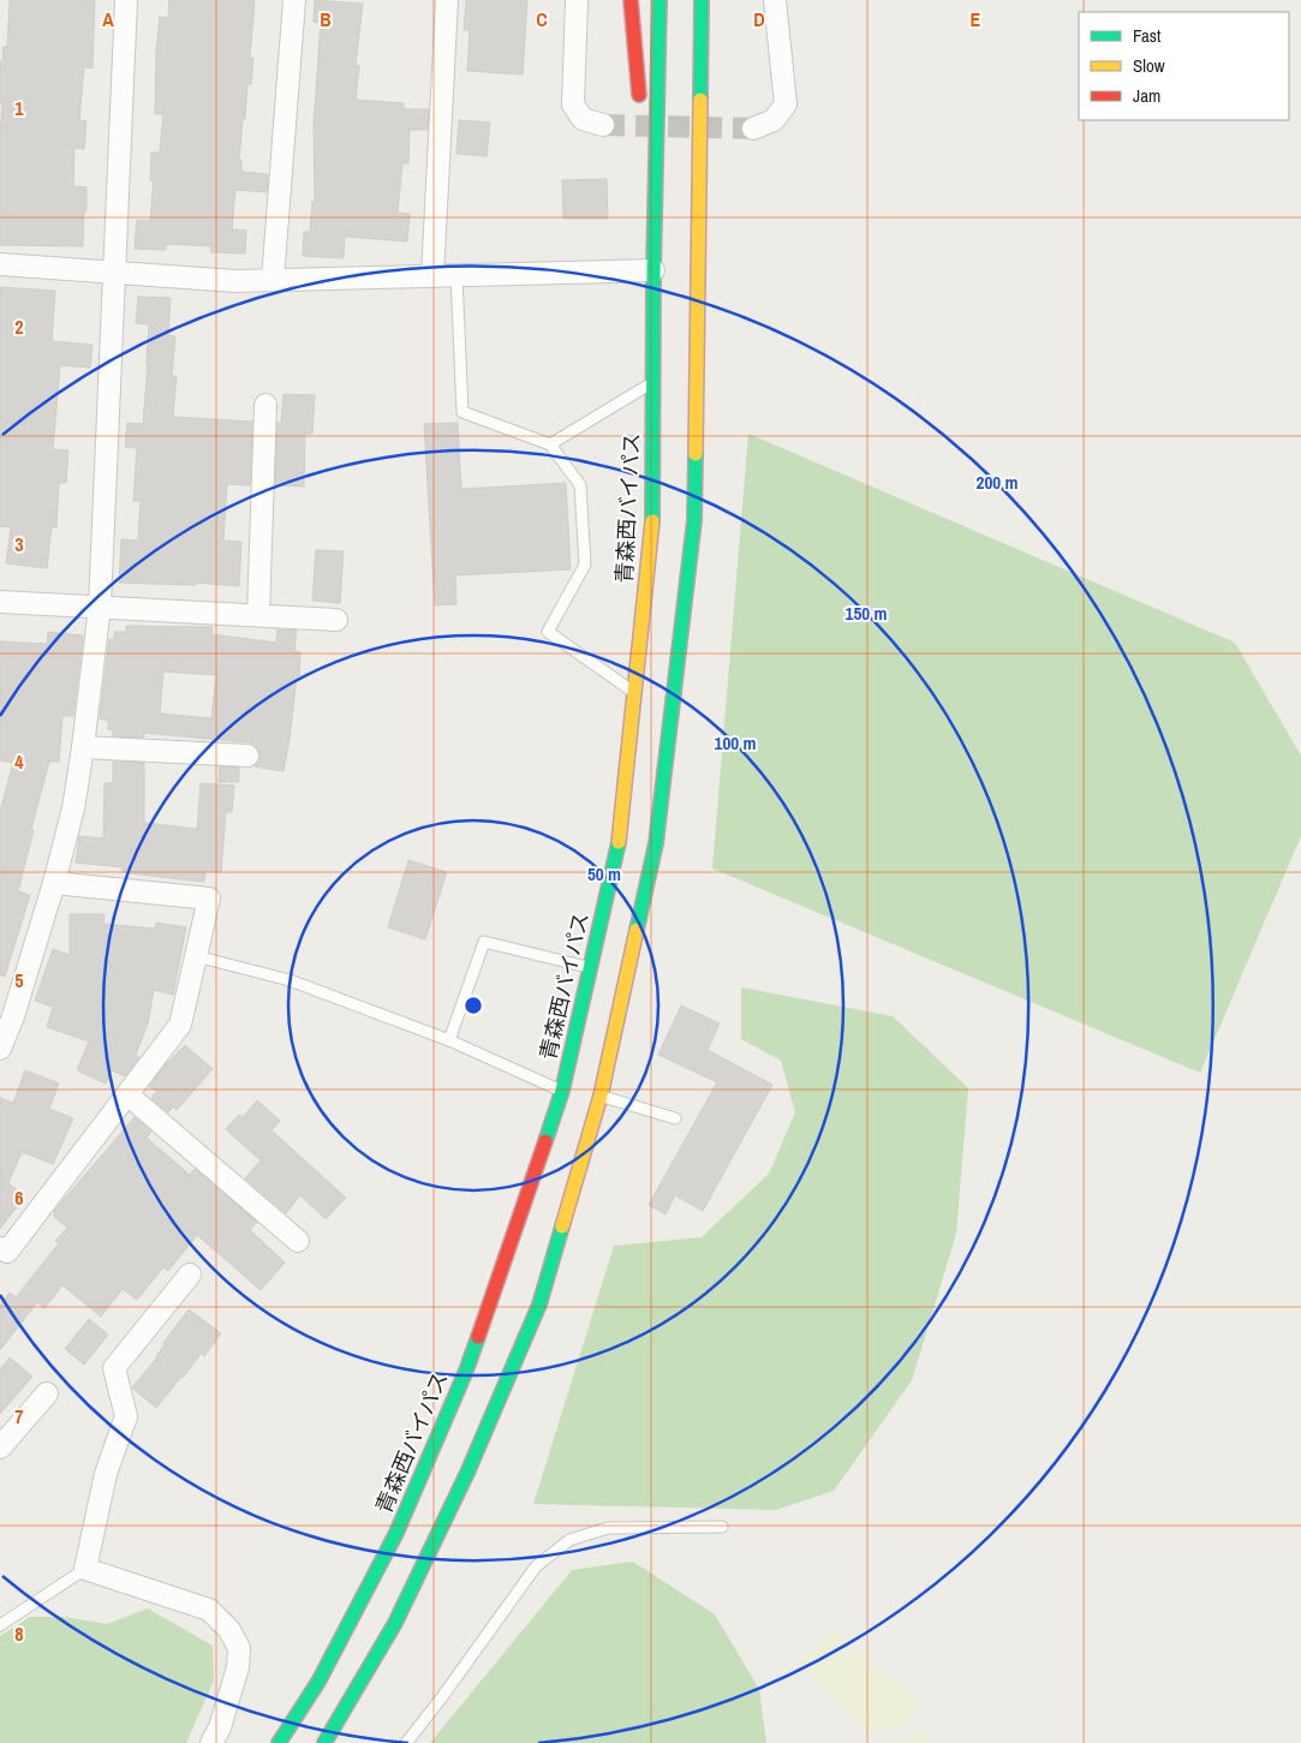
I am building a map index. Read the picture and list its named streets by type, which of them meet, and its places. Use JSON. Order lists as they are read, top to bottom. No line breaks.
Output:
{"streets":{"highway":["青森西バイパス"]},"legend":["Fast","Slow","Jam"],"grid":{"columns":["A","B","C","D","E"],"rows":["1","2","3","4","5","6","7","8"]},"rings":["200 m","150 m","100 m","50 m"]}
